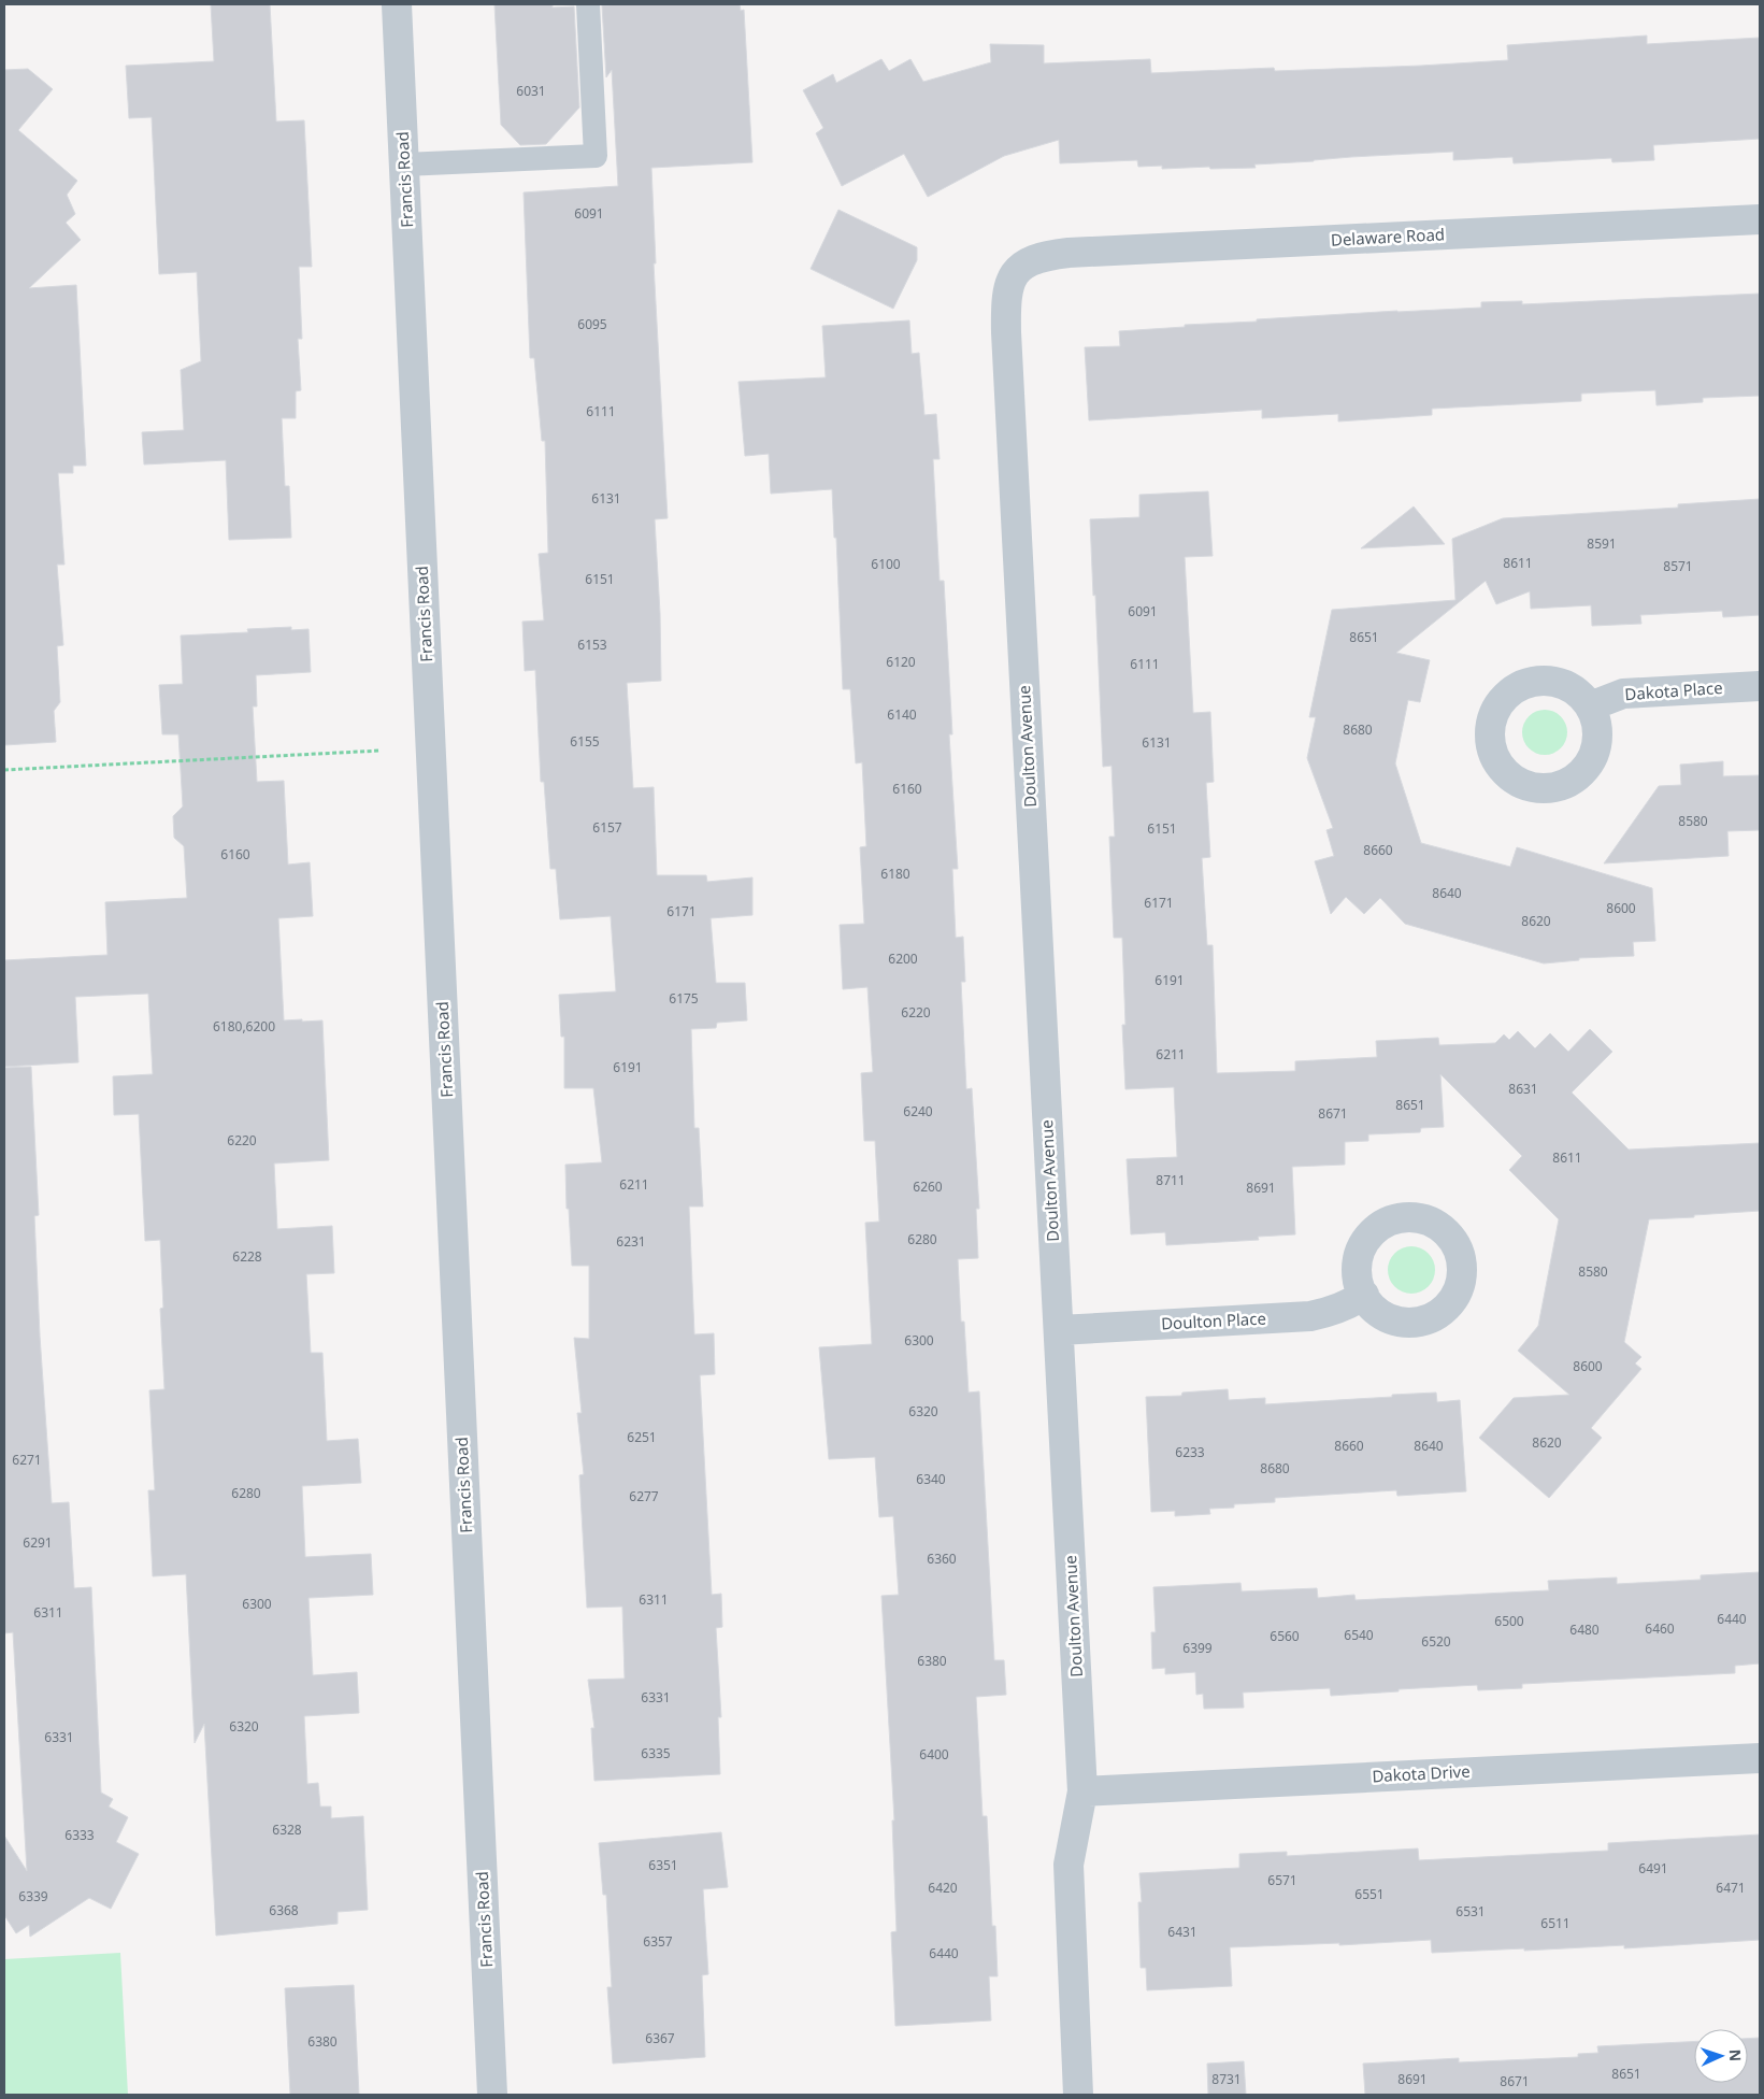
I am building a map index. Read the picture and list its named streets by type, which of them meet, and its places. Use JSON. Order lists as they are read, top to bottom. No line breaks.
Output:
{"streets":{"street":["Francis Road","Delaware Road","Dakota Place","Doulton Avenue","Doulton Place","Dakota Drive"]},"crossings":[["Delaware Road","Doulton Avenue"],["Doulton Avenue","Doulton Place"],["Doulton Avenue","Dakota Drive"]],"house_numbers":["6031","6091","6095","6111","6131","8591","8611","6100","8571","6151","6091","8651","6153","6120","6111","6140","8680","6155","6131","6160","8580","6157","6151","8660","6160","6180","8640","6171","8600","6171","8620","6200","6191","6175","6220","6180,6200","6211","6191","8631","8651","6240","8671","6220","8611","8711","6211","6260","8691","6280","6231","6228","8580","6300","8600","6320","6251","8620","8660","8640","6233","6271","8680","6340","6280","6277","6291","6360","6311","6300","6311","6440","6500","6460","6480","6540","6560","6520","6399","6380","6331","6320","6331","6335","6400","6328","6333","6351","6491","6571","6420","6471","6551","6339","6368","6531","6511","6431","6357","6440","6367","6380","8651","8731","8691","8671"],"north":"right"}
